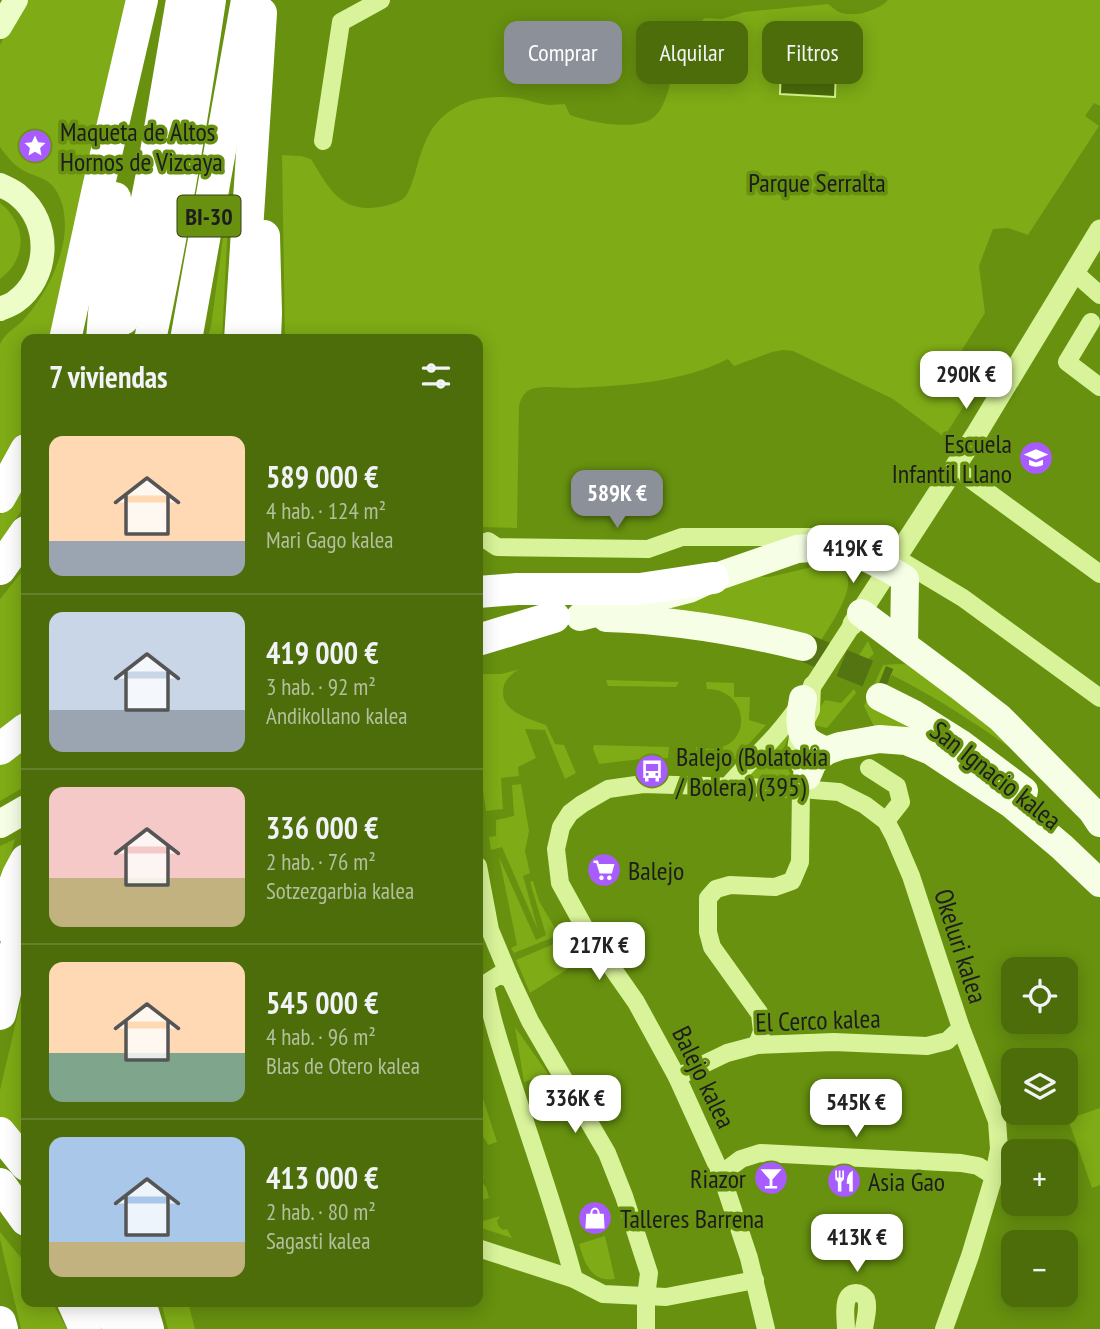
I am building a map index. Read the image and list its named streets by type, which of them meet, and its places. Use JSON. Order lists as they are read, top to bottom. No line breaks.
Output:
{"streets":{"highway":["BI-30"],"main road":["San Ignacio kalea"],"street":["Okeluri kalea","El Cerco kalea","Balejo kalea"]},"crossings":[["Okeluri kalea","El Cerco kalea"],["Okeluri kalea","Balejo kalea"],["El Cerco kalea","Balejo kalea"]],"parks":["Parque Serralta"],"places":{"place":["Maqueta de Altos Hornos de Vizcaya"],"school or university":["Escuela Infantil Llano"],"bus stop":["Balejo (Bolatokia / Bolera) (395)"],"supermarket":["Balejo"],"bar":["Riazor"],"restaurant":["Asia Gao"],"shop":["Talleres Barrena"]},"page":{"chip":["Comprar","Alquilar","Filtros"],"heading":"7 viviendas","price":["290K €","589K €","419K €","217K €","336K €","545K €","413K €"],"list":[{"name":"589 000 €","note":"4 hab. · 124 m² · Mari Gago kalea"},{"name":"419 000 €","note":"3 hab. · 92 m² · Andikollano kalea"},{"name":"336 000 €","note":"2 hab. · 76 m² · Sotzezgarbia kalea"},{"name":"545 000 €","note":"4 hab. · 96 m² · Blas de Otero kalea"},{"name":"413 000 €","note":"2 hab. · 80 m² · Sagasti kalea"}],"map_buttons":["+","−"]}}
